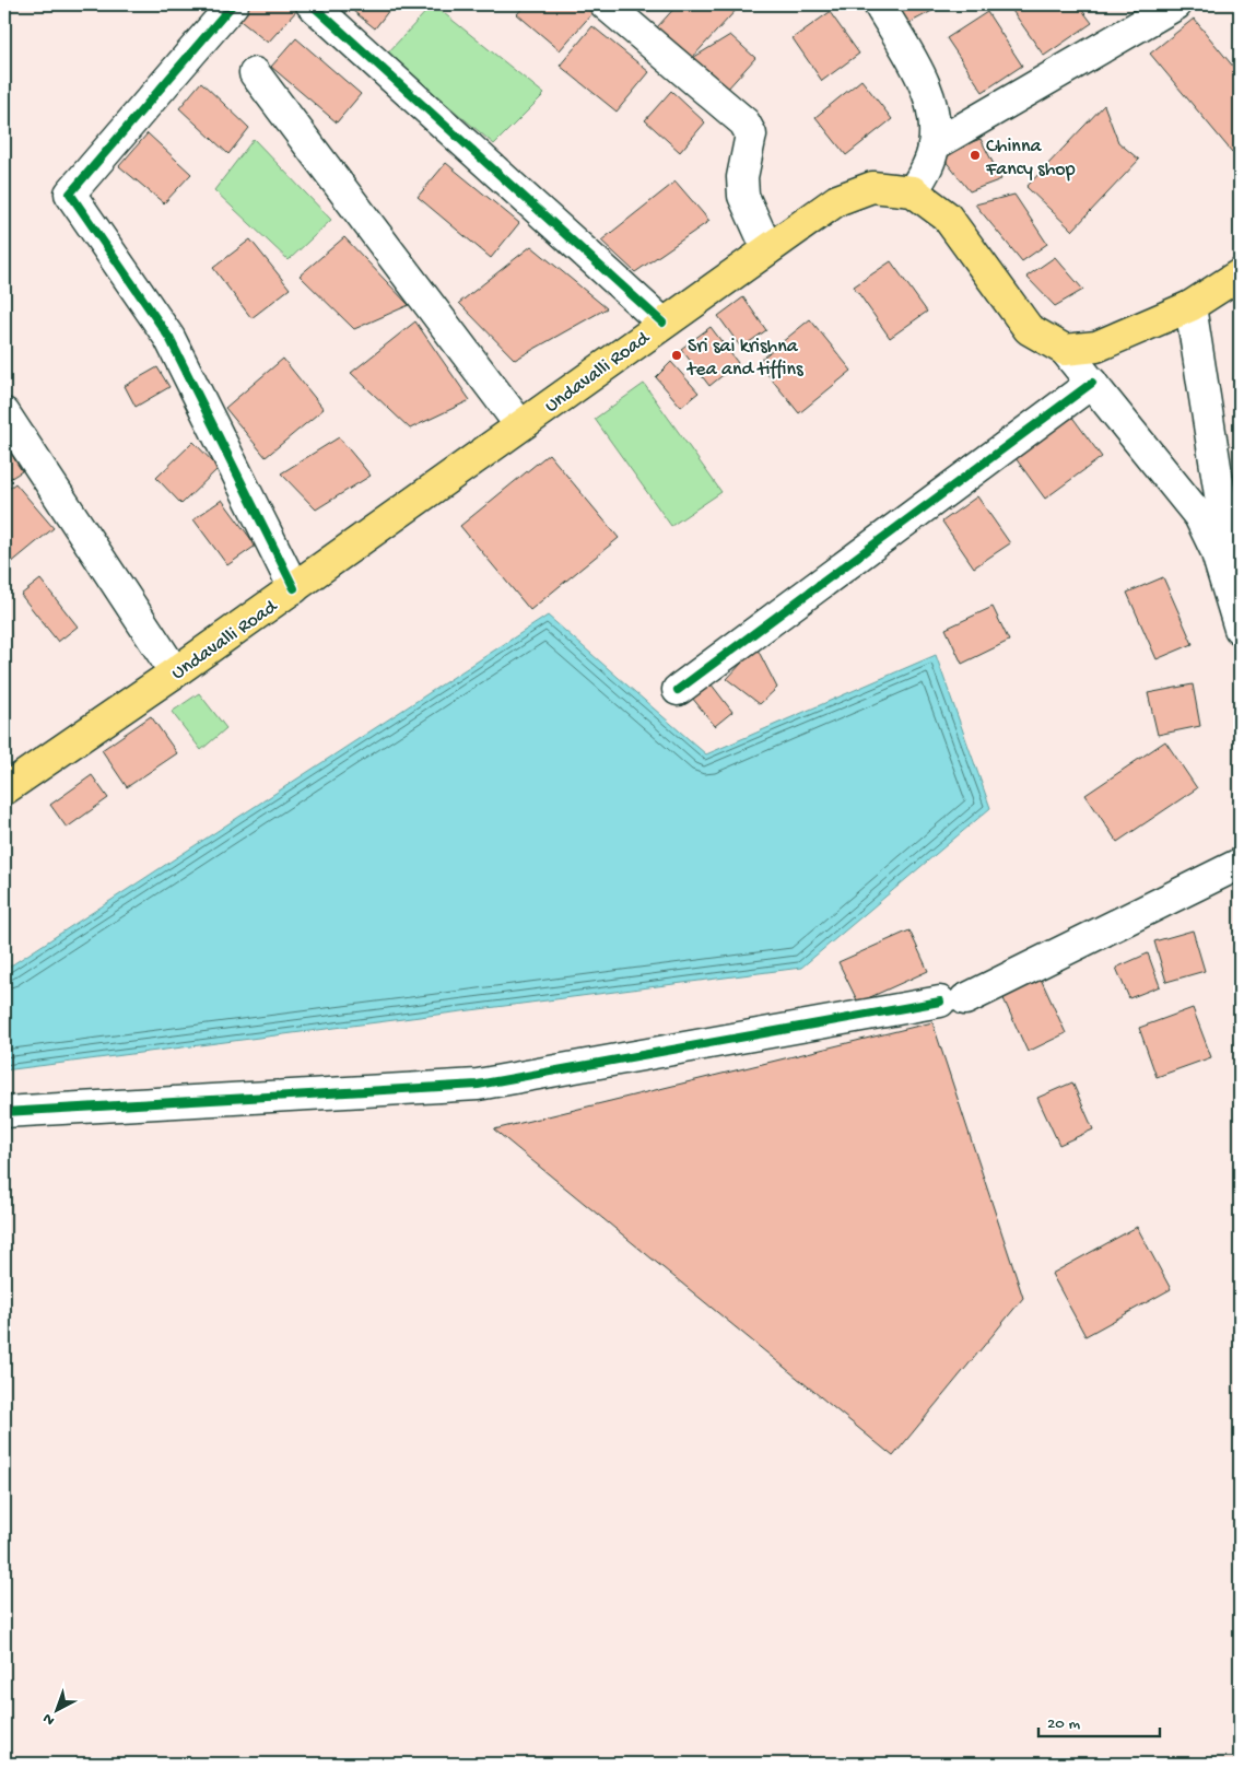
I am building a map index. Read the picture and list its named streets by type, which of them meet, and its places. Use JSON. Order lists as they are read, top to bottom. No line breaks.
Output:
{"streets":{"main road":["Undavalli Road"]},"places":["Chinna Fancy shop","Sri sai krishna tea and tiffins"],"scale_bar":"20 m","north":"bottom left"}
